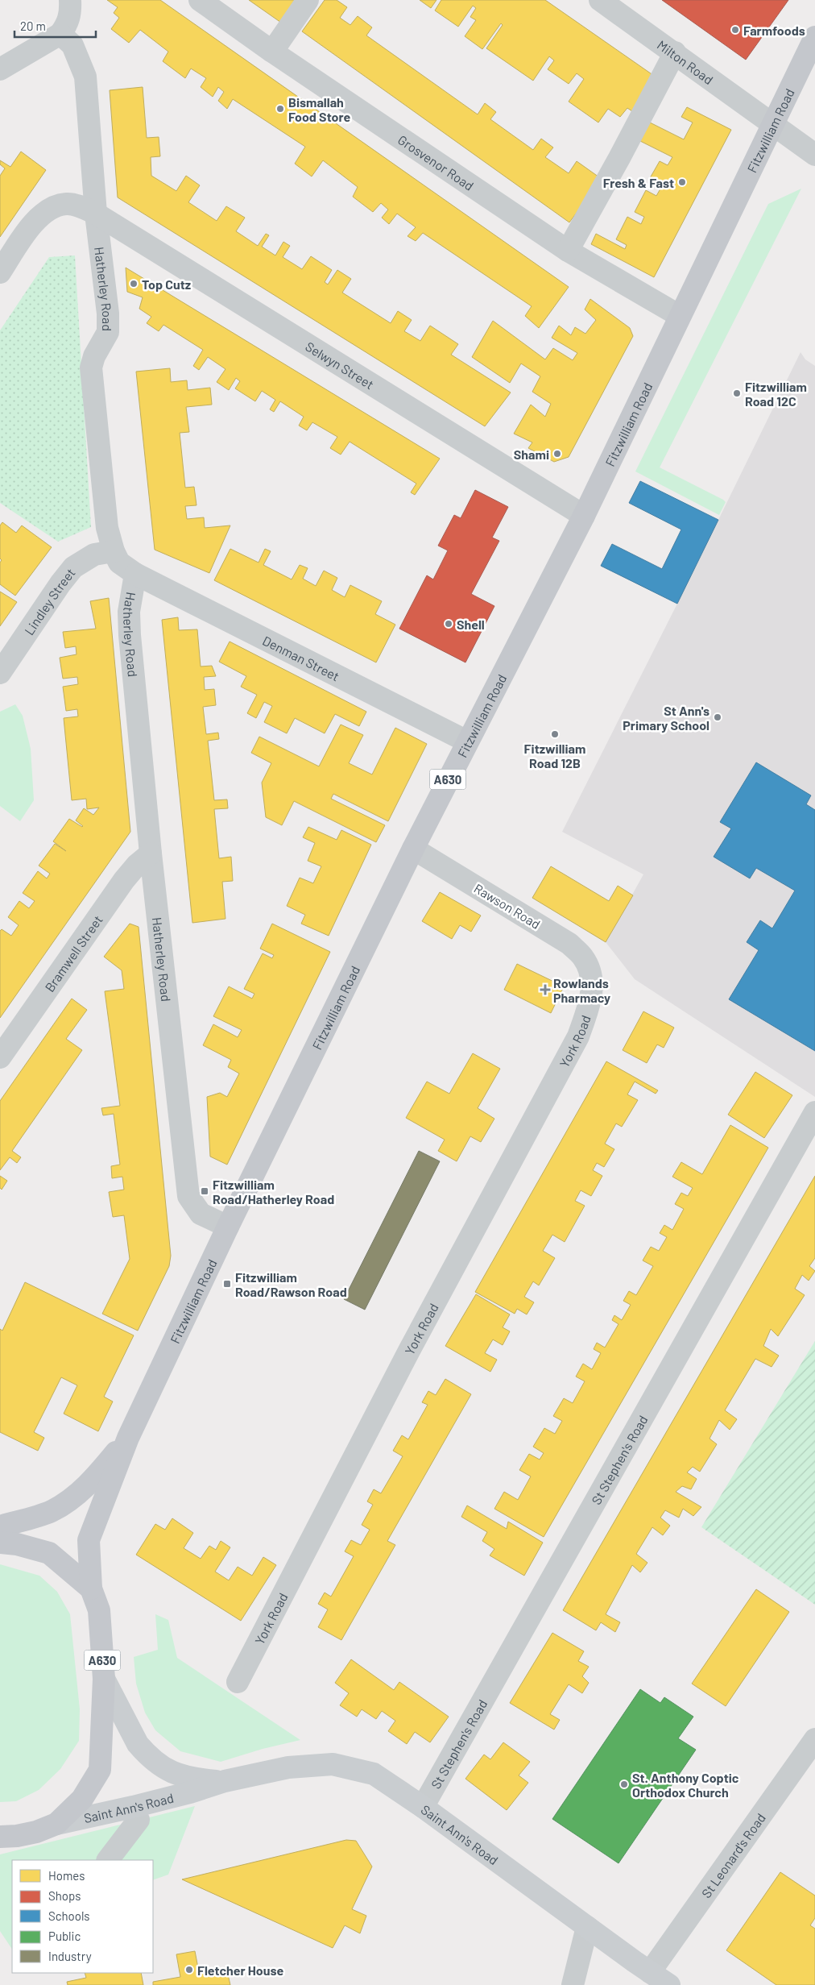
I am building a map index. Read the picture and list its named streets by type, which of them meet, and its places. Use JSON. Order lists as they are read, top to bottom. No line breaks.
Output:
{"streets":{"main road":["Fitzwilliam Road","A630"],"street":["Milton Road","Grosvenor Road","Hatherley Road","Selwyn Street","Lindley Street","Denman Street","Rawson Road","Bramwell Street","York Road","St Stephen's Road","Saint Ann's Road","St Leonard's Road"]},"crossings":[["Milton Road","Fitzwilliam Road"],["Fitzwilliam Road","Grosvenor Road"],["Fitzwilliam Road","Hatherley Road"],["Fitzwilliam Road","Selwyn Street"],["Fitzwilliam Road","Denman Street"],["Fitzwilliam Road","A630"],["Fitzwilliam Road","Rawson Road"],["Hatherley Road","Selwyn Street"],["Hatherley Road","Lindley Street"],["Hatherley Road","Denman Street"],["Hatherley Road","Bramwell Street"],["A630","Saint Ann's Road"],["Rawson Road","York Road"],["St Stephen's Road","Saint Ann's Road"],["Saint Ann's Road","St Leonard's Road"]],"places":{"other":["Farmfoods","Bismallah Food Store","Fresh & Fast","Top Cutz","Fitzwilliam Road 12C","Shami","Shell","St Ann's Primary School","Fitzwilliam Road 12B","St. Anthony Coptic Orthodox Church","Fletcher House"],"health":["Rowlands Pharmacy"],"transit":["Fitzwilliam Road/Hatherley Road","Fitzwilliam Road/Rawson Road"]},"legend":["Homes","Shops","Schools","Public","Industry"],"scale_bar":"20 m"}
